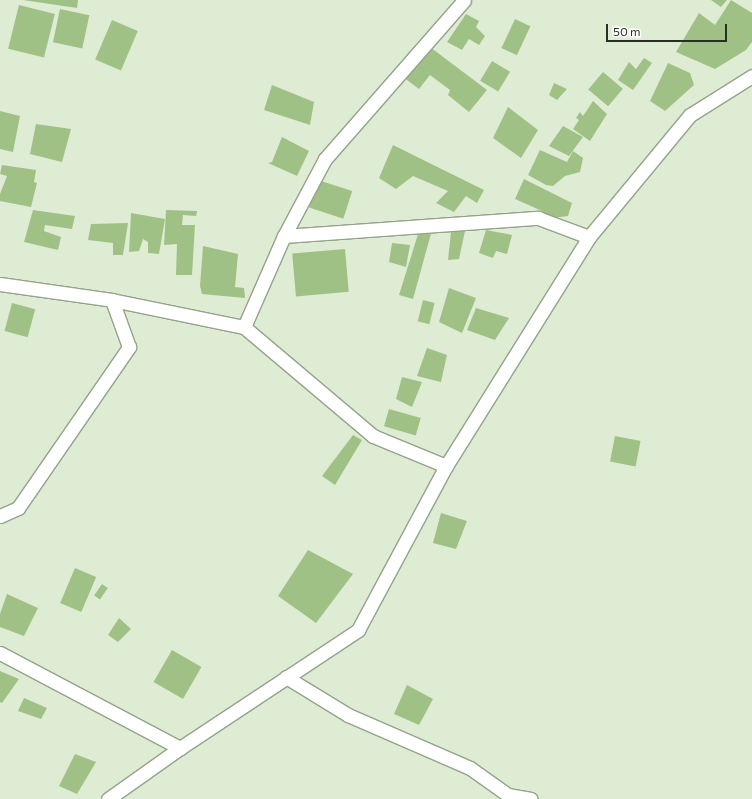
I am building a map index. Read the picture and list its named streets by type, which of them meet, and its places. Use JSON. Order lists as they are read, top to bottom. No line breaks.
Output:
{"scale_bar":"50 m"}
